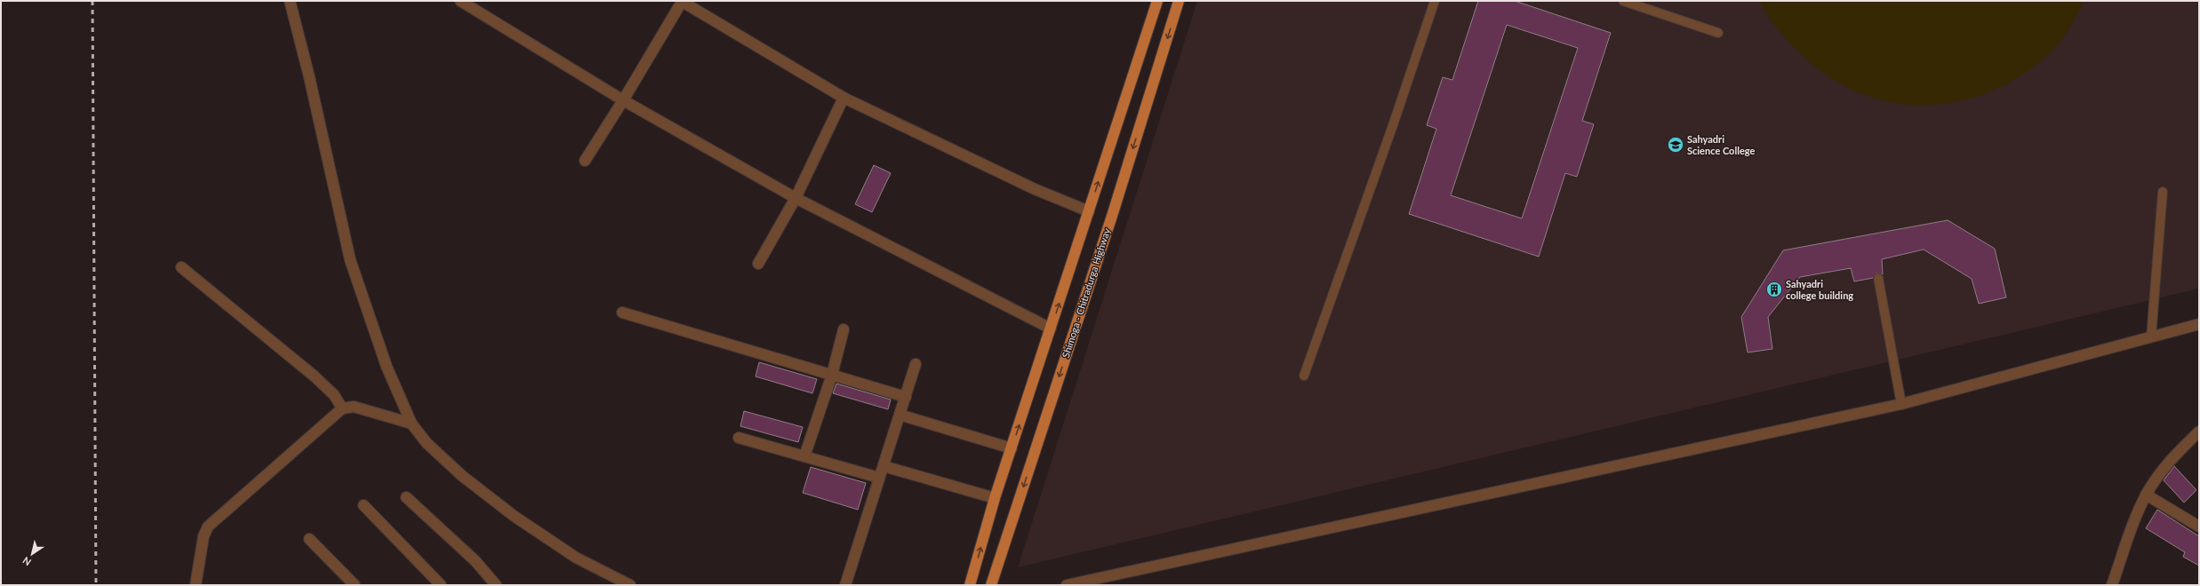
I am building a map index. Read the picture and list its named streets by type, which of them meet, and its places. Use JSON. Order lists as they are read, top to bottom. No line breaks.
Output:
{"streets":{"main road":["Shimoga - Chitradurga Highway"]},"places":{"school or university":["Sahyadri Science College"],"building":["Sahyadri college building"]},"north":"bottom left"}
